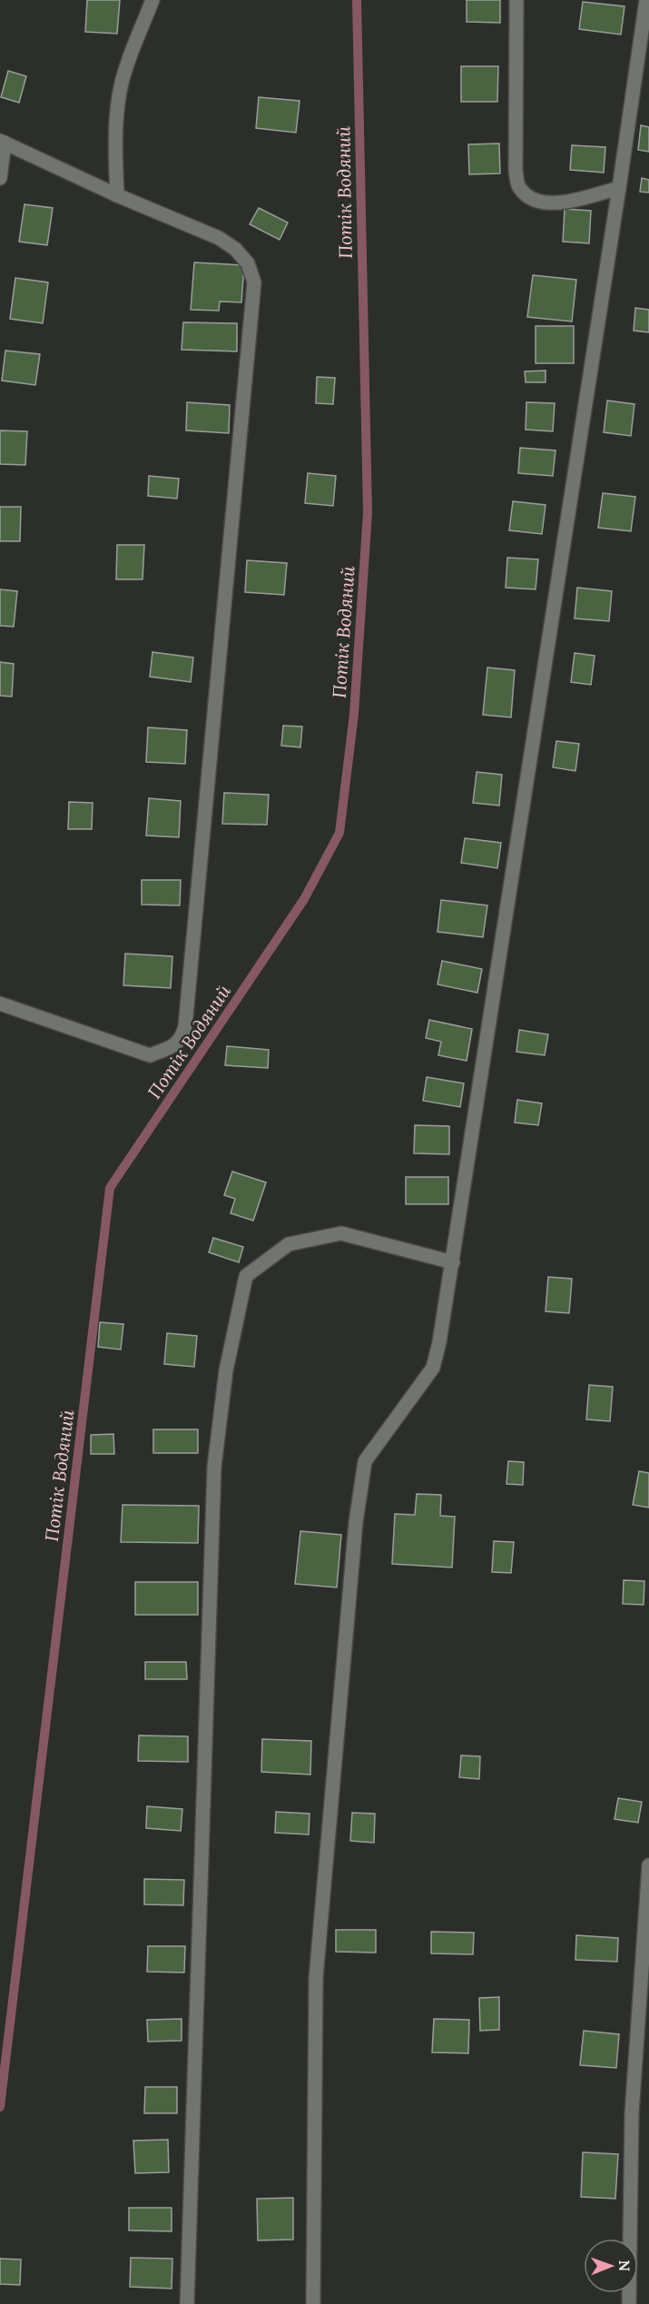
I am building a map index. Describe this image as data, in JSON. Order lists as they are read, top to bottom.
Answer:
{
  "water": ["Потік Водяний"],
  "north": "right"
}
